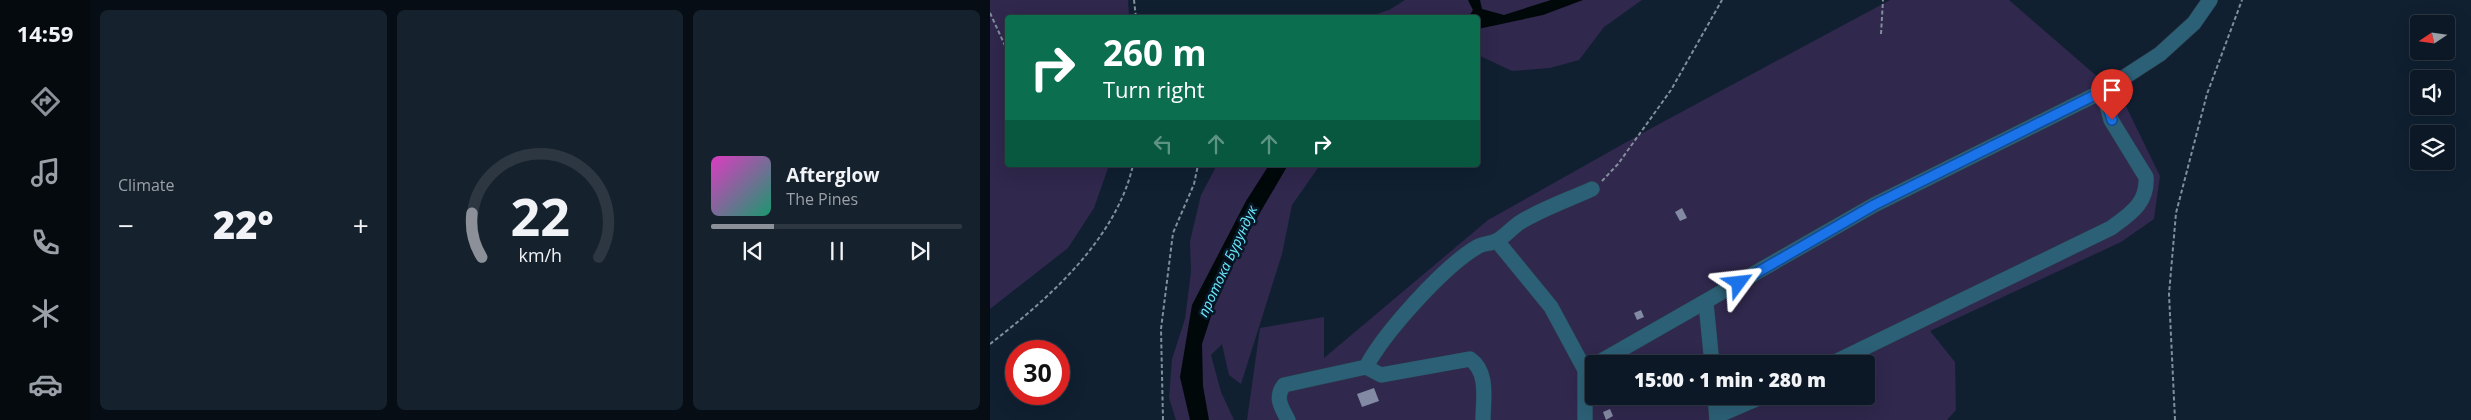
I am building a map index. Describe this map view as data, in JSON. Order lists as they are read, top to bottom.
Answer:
{
  "water": ["протока Бурундук"],
  "north": "left",
  "page": {
    "tabs": "14:59",
    "tile": "Climate",
    "turn": ["260 m", "Turn right"],
    "song": ["Afterglow", "The Pines"],
    "heat": ["−", "22°", "+"],
    "limit": "30",
    "trip": "15:00 · 1 min · 280 m",
    "gauge": ["22", "km/h"]
  }
}
